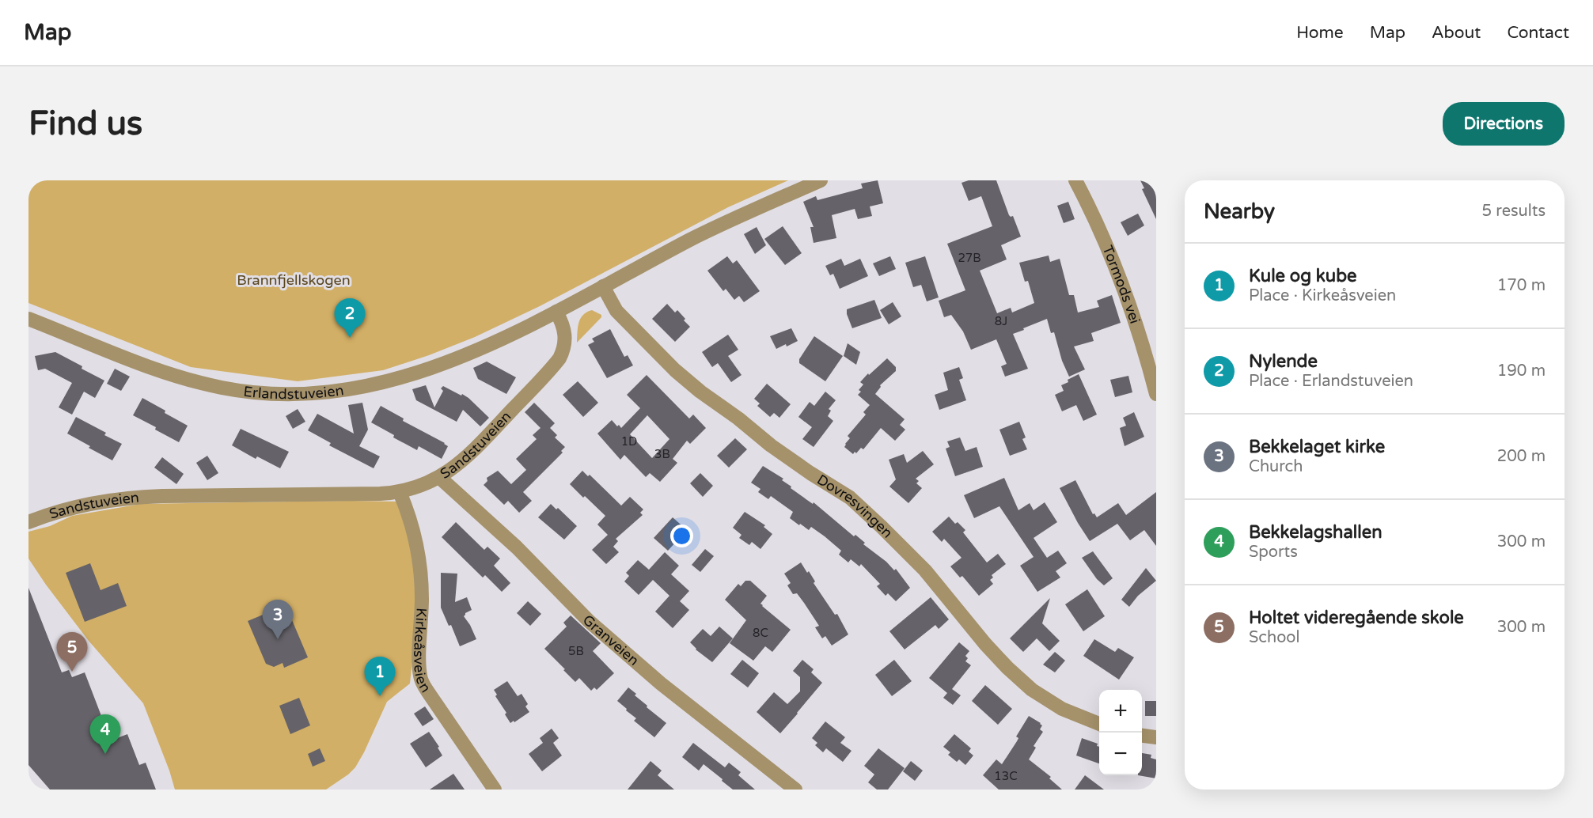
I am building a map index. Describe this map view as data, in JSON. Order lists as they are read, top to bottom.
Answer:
{
  "streets": {
    "street": [
      "Tormods vei",
      "Erlandstuveien",
      "Sandstuveien",
      "Dovresvingen",
      "Granveien",
      "Kirkeåsveien"
    ]
  },
  "crossings": [
    ["Erlandstuveien", "Sandstuveien"],
    ["Sandstuveien", "Granveien"],
    ["Sandstuveien", "Kirkeåsveien"]
  ],
  "parks": ["Brannfjellskogen"],
  "house_numbers": [
    "27B",
    "8J",
    "1D",
    "3B",
    "8C",
    "5B",
    "13C"
  ],
  "page": {
    "header": "Map",
    "nav": [
      "Home",
      "Map",
      "About",
      "Contact"
    ],
    "buttons": "Directions",
    "title": "Find us",
    "heading": ["Nearby", "5 results"],
    "list": [
      {
        "mark": "1",
        "name": "Kule og kube",
        "note": "Place · Kirkeåsveien",
        "value": "170 m"
      },
      {
        "mark": "2",
        "name": "Nylende",
        "note": "Place · Erlandstuveien",
        "value": "190 m"
      },
      {
        "mark": "3",
        "name": "Bekkelaget kirke",
        "note": "Church",
        "value": "200 m"
      },
      {
        "mark": "4",
        "name": "Bekkelagshallen",
        "note": "Sports",
        "value": "300 m"
      },
      {
        "mark": "5",
        "name": "Holtet videregående skole",
        "note": "School",
        "value": "300 m"
      }
    ],
    "pins": [
      "2",
      "3",
      "5",
      "1",
      "4"
    ],
    "map_buttons": ["+", "−"]
  }
}
